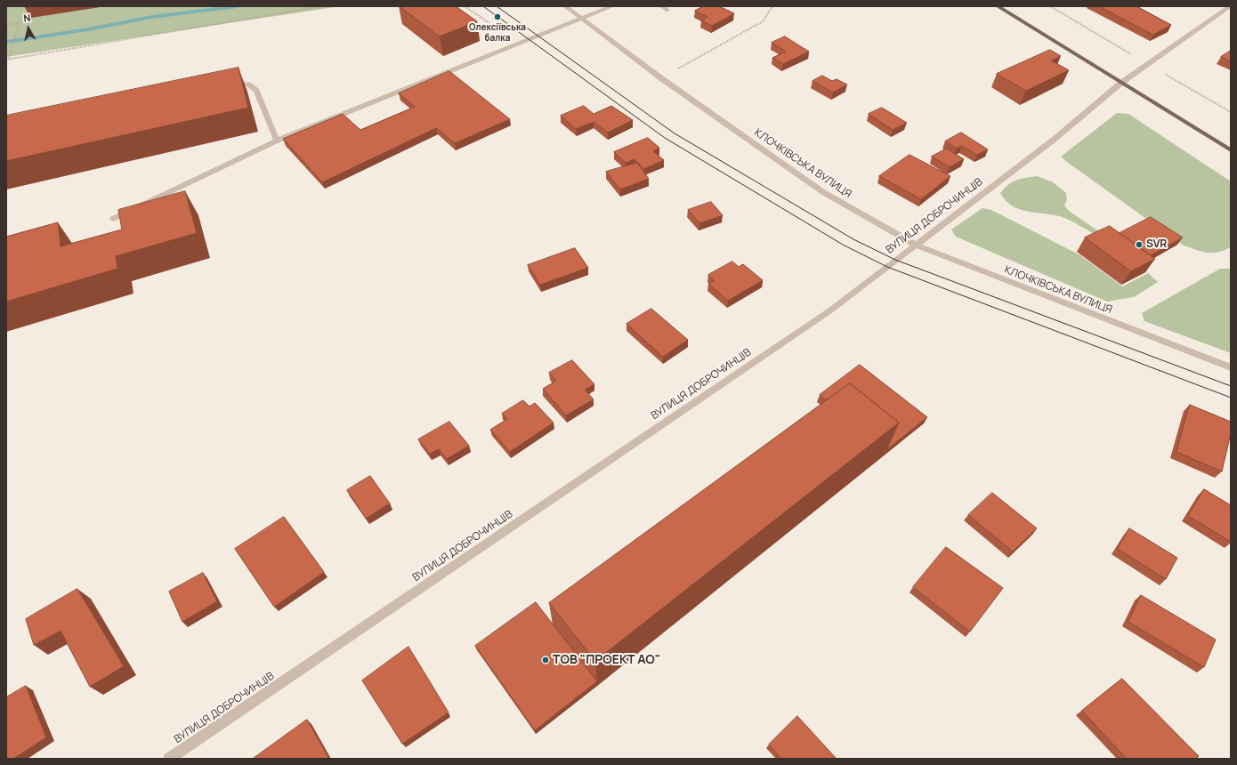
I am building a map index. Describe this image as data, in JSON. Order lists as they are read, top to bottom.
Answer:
{
  "streets": {
    "street": ["КЛОЧКІВСЬКА ВУЛИЦЯ", "ВУЛИЦЯ ДОБРОЧИНЦІВ"]
  },
  "crossings": [
    ["КЛОЧКІВСЬКА ВУЛИЦЯ", "ВУЛИЦЯ ДОБРОЧИНЦІВ"]
  ],
  "places": ["Олексіївська балка", "SVR", "ТОВ \"ПРОЕКТ АО\""],
  "north": "top"
}
